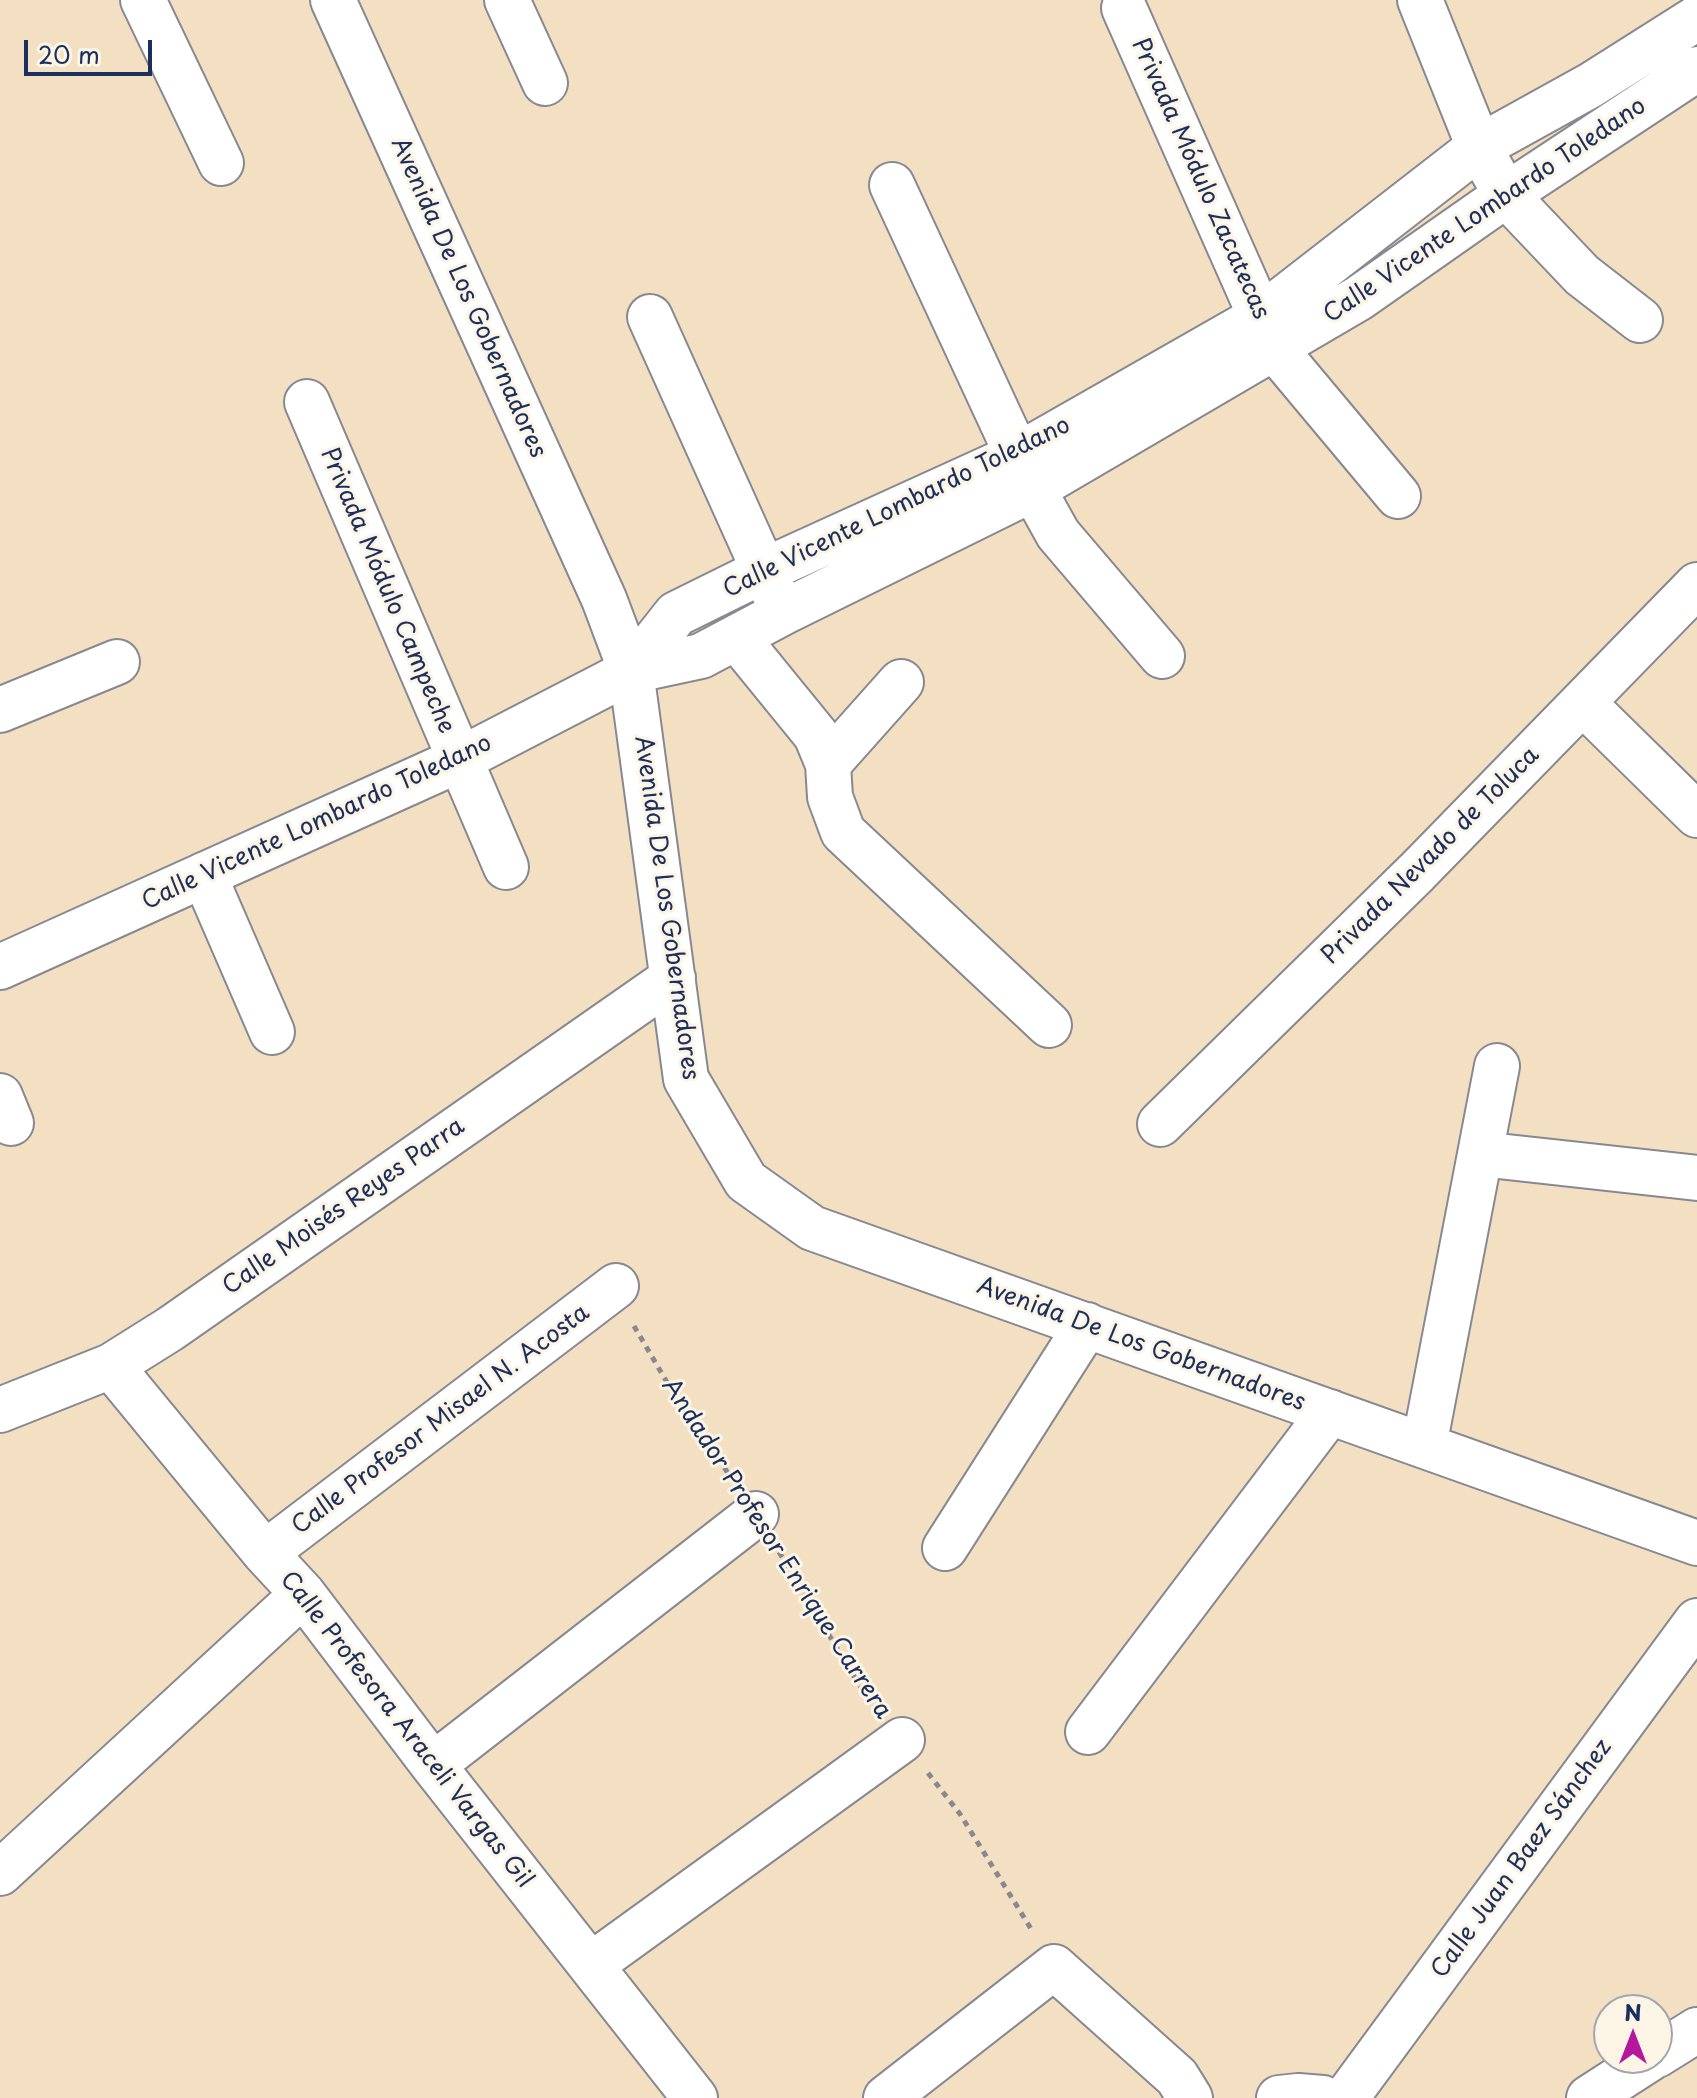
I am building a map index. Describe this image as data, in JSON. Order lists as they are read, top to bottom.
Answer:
{
  "streets": {
    "street": [
      "Privada Módulo Zacatecas",
      "Calle Vicente Lombardo Toledano",
      "Avenida De Los Gobernadores",
      "Privada Módulo Campeche",
      "Privada Nevado de Toluca",
      "Calle Moisés Reyes Parra",
      "Calle Profesor Misael N. Acosta",
      "Calle Profesora Araceli Vargas Gil",
      "Calle Juan Baez Sánchez"
    ],
    "path": ["Andador Profesor Enrique Carrera"]
  },
  "crossings": [
    ["Privada Módulo Zacatecas", "Calle Vicente Lombardo Toledano"],
    ["Calle Vicente Lombardo Toledano", "Avenida De Los Gobernadores"],
    ["Calle Vicente Lombardo Toledano", "Privada Módulo Campeche"],
    ["Avenida De Los Gobernadores", "Calle Moisés Reyes Parra"],
    ["Calle Moisés Reyes Parra", "Calle Profesora Araceli Vargas Gil"],
    ["Calle Profesor Misael N. Acosta", "Andador Profesor Enrique Carrera"],
    ["Calle Profesor Misael N. Acosta", "Calle Profesora Araceli Vargas Gil"]
  ],
  "scale_bar": "20 m",
  "north": "top"
}
